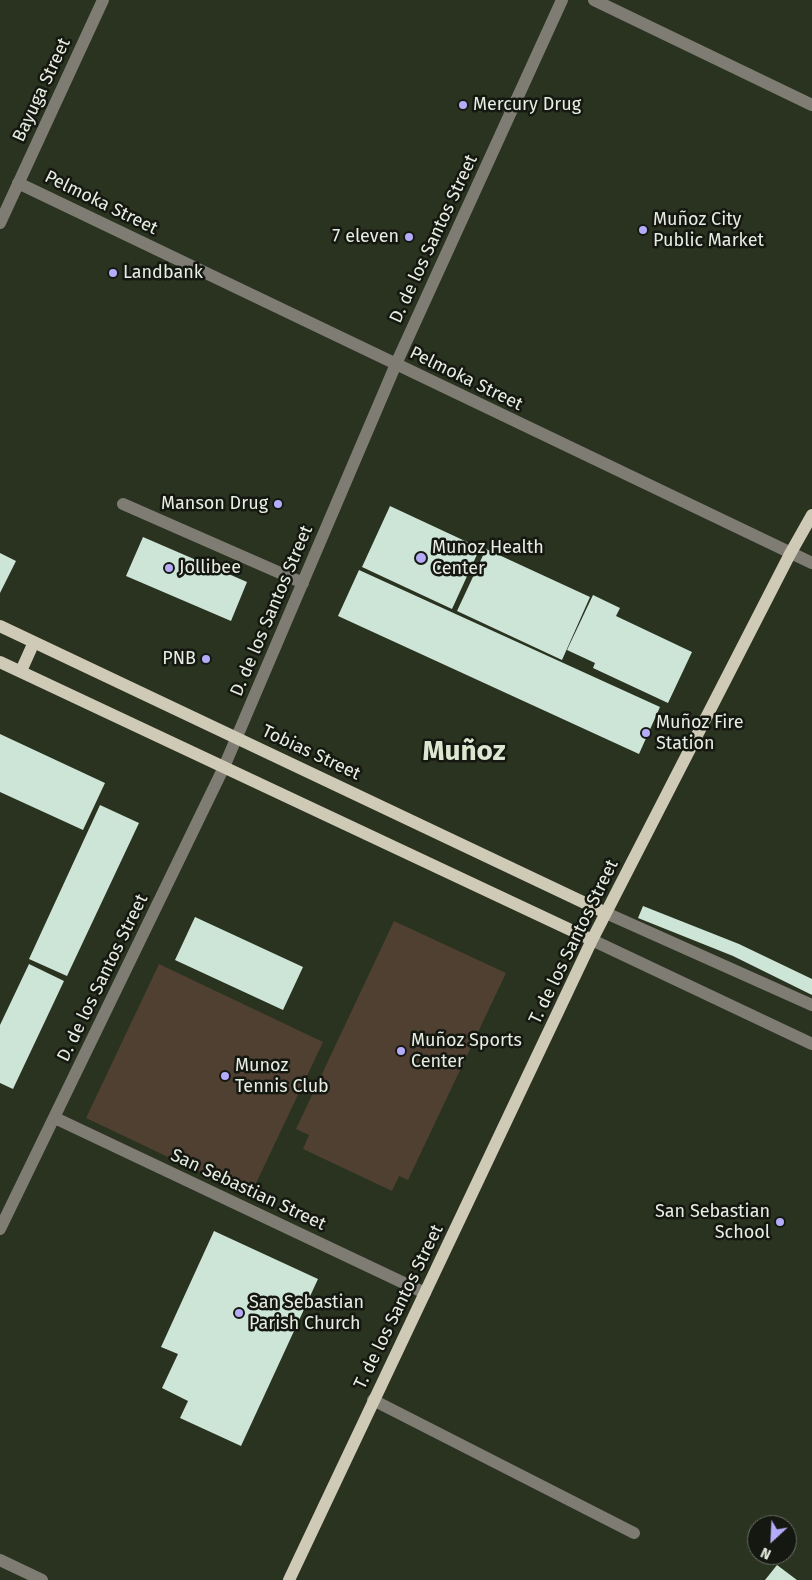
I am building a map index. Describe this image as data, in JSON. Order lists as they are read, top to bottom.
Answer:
{
  "streets": {
    "main road": ["Tobias Street", "T. de los Santos Street"],
    "street": [
      "Bayuga Street",
      "Pelmoka Street",
      "D. de los Santos Street",
      "San Sebastian Street"
    ]
  },
  "crossings": [
    ["Bayuga Street", "Pelmoka Street"],
    ["Pelmoka Street", "D. de los Santos Street"],
    ["Pelmoka Street", "T. de los Santos Street"],
    ["D. de los Santos Street", "Tobias Street"],
    ["D. de los Santos Street", "San Sebastian Street"],
    ["Tobias Street", "T. de los Santos Street"],
    ["T. de los Santos Street", "San Sebastian Street"]
  ],
  "districts": ["Muñoz"],
  "places": [
    "Mercury Drug",
    "Muñoz City Public Market",
    "7 eleven",
    "Landbank",
    "Manson Drug",
    "Munoz Health Center",
    "Jollibee",
    "PNB",
    "Muñoz Fire Station",
    "Muñoz Sports Center",
    "Munoz Tennis Club",
    "San Sebastian School",
    "San Sebastian Parish Church"
  ],
  "north": "bottom left"
}
